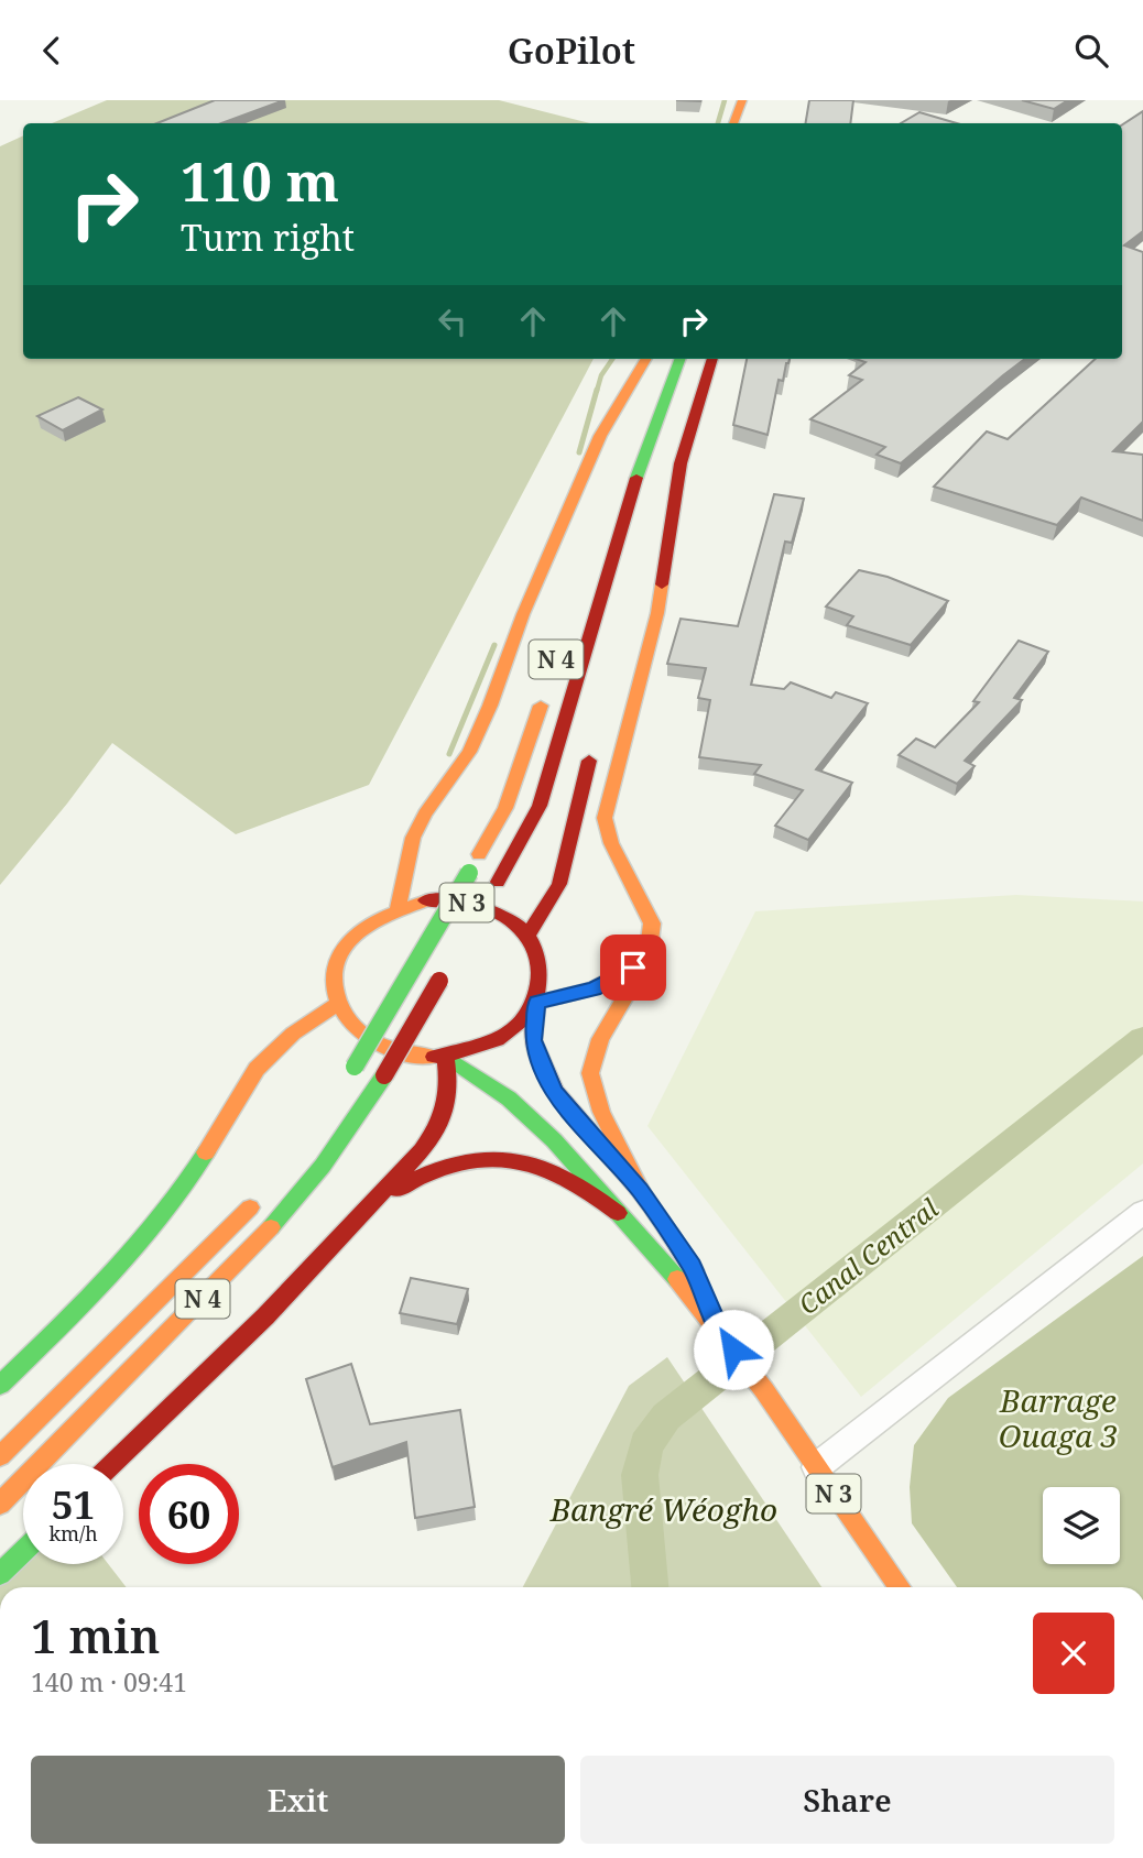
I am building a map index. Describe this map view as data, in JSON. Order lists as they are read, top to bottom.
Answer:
{
  "streets": {
    "main road": ["N 4", "N 3"]
  },
  "water": ["Canal Central", "Barrage Ouaga 3"],
  "parks": ["Bangré Wéogho"],
  "page": {
    "header": "GoPilot",
    "turn": ["110 m", "Turn right"],
    "speed": "51 km/h",
    "limit": "60",
    "heading": ["1 min", "140 m · 09:41"],
    "buttons": ["Exit", "Share"]
  }
}
